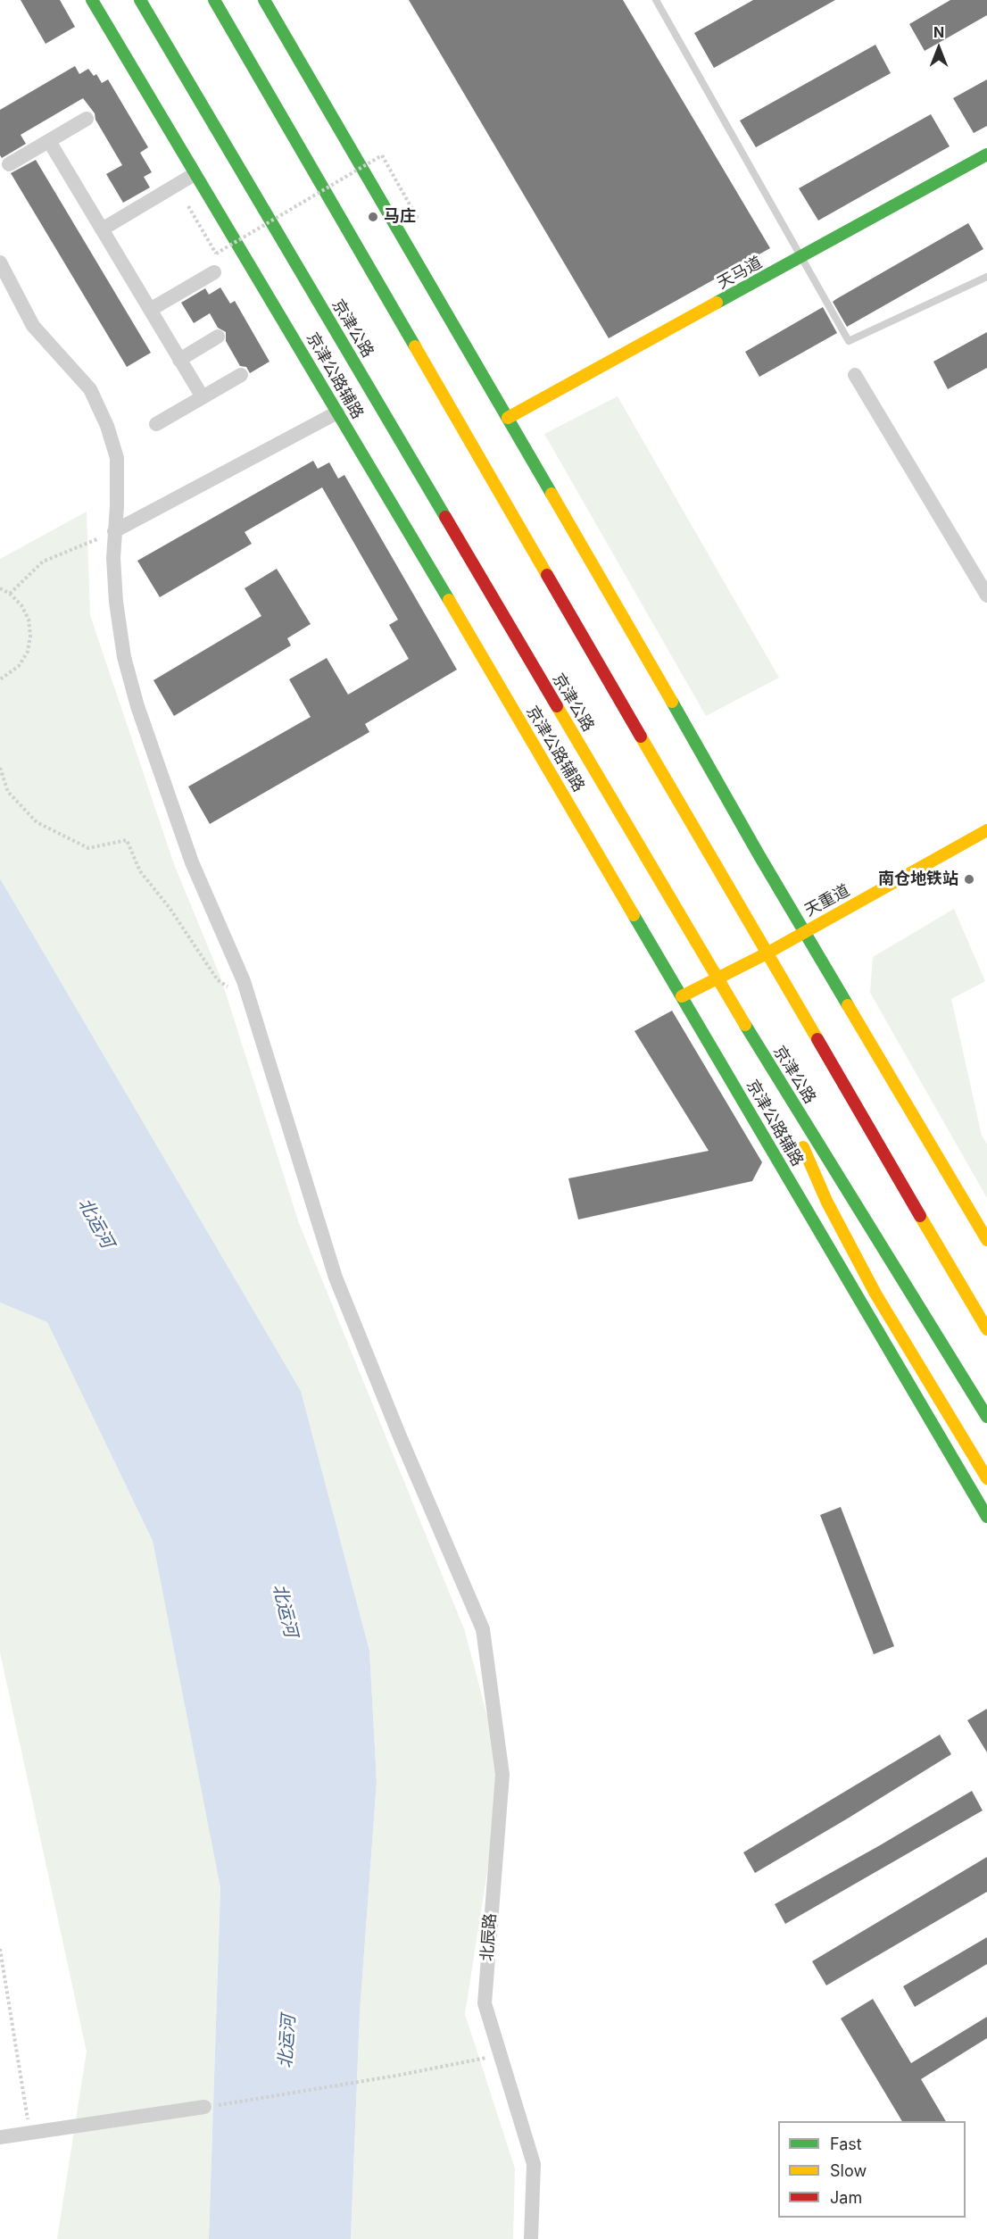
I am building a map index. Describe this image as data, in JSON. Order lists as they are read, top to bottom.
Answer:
{
  "streets": {
    "main road": [
      "天马道",
      "京津公路",
      "京津公路辅路",
      "天重道"
    ],
    "street": ["北辰路"]
  },
  "crossings": [
    ["京津公路", "天重道"],
    ["京津公路辅路", "天重道"]
  ],
  "water": ["北运河"],
  "places": ["马庄", "南仓地铁站"],
  "legend": ["Fast", "Slow", "Jam"],
  "north": "top"
}
